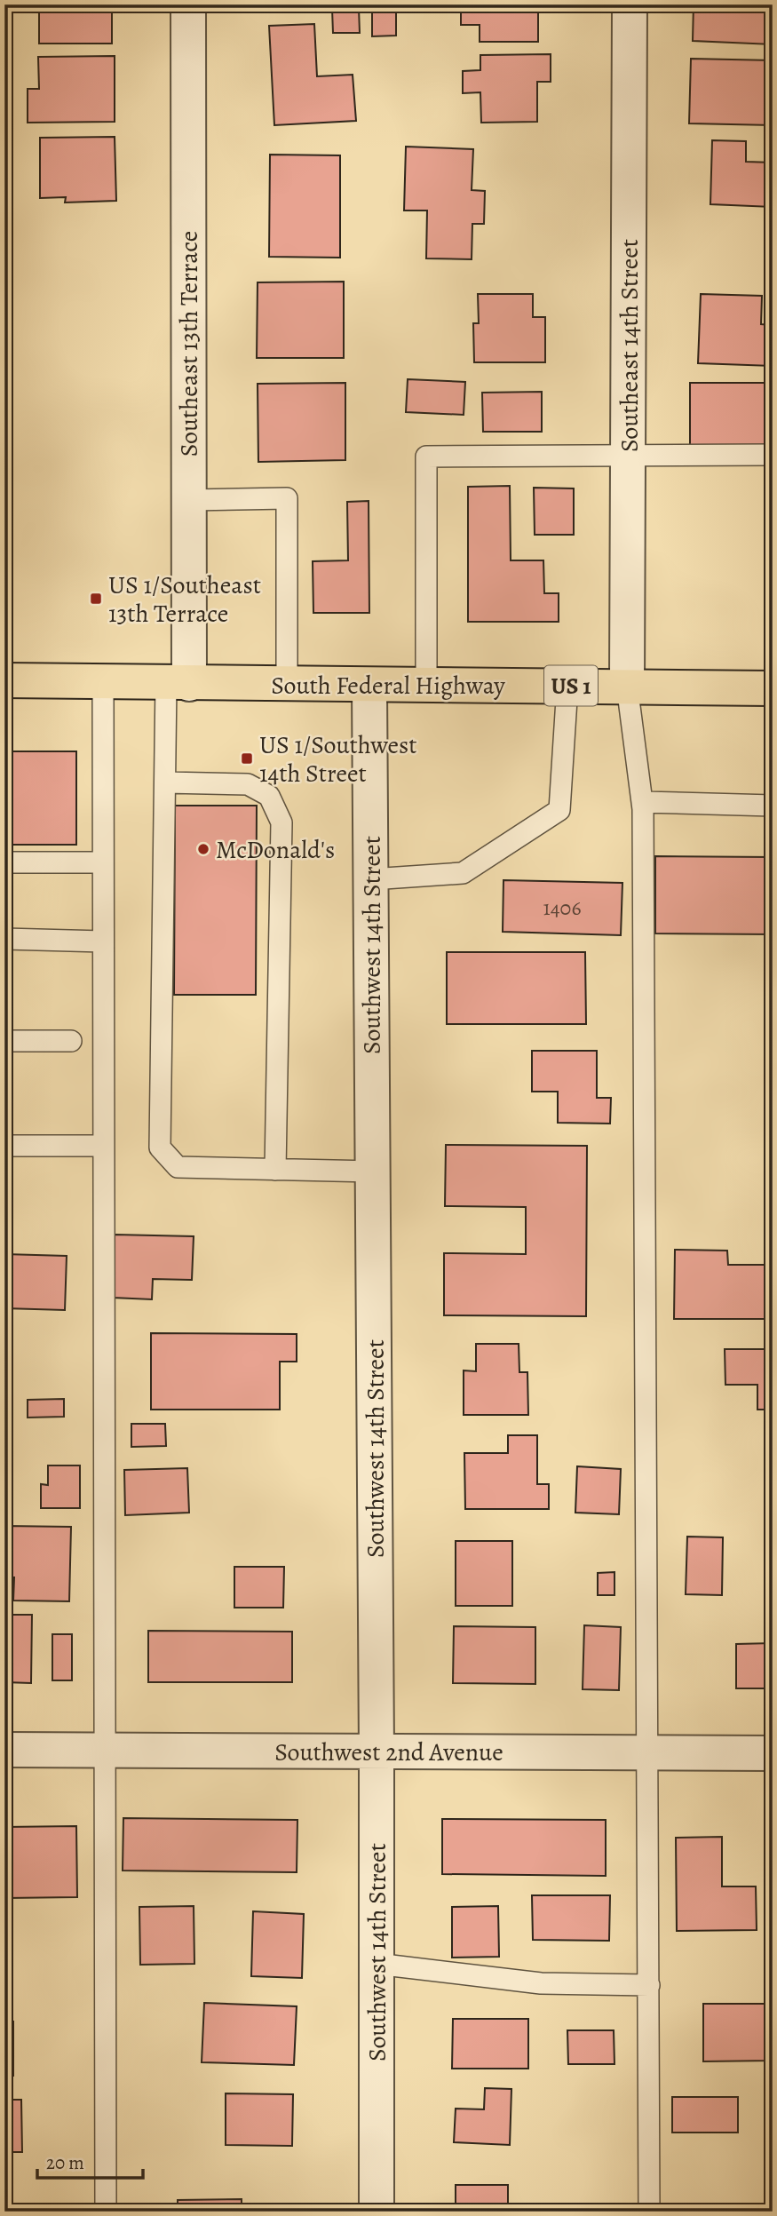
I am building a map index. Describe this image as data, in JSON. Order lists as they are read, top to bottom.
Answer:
{
  "streets": {
    "main road": ["South Federal Highway", "US 1"],
    "street": [
      "Southeast 13th Terrace",
      "Southeast 14th Street",
      "Southwest 14th Street",
      "Southwest 2nd Avenue"
    ]
  },
  "crossings": [
    ["Southeast 13th Terrace", "South Federal Highway"],
    ["Southeast 14th Street", "South Federal Highway"],
    ["South Federal Highway", "Southwest 14th Street"],
    ["Southwest 14th Street", "Southwest 2nd Avenue"]
  ],
  "places": {
    "transit": ["US 1/Southeast 13th Terrace", "US 1/Southwest 14th Street"],
    "other": ["McDonald's"]
  },
  "house_numbers": ["1406"],
  "scale_bar": "20 m"
}
